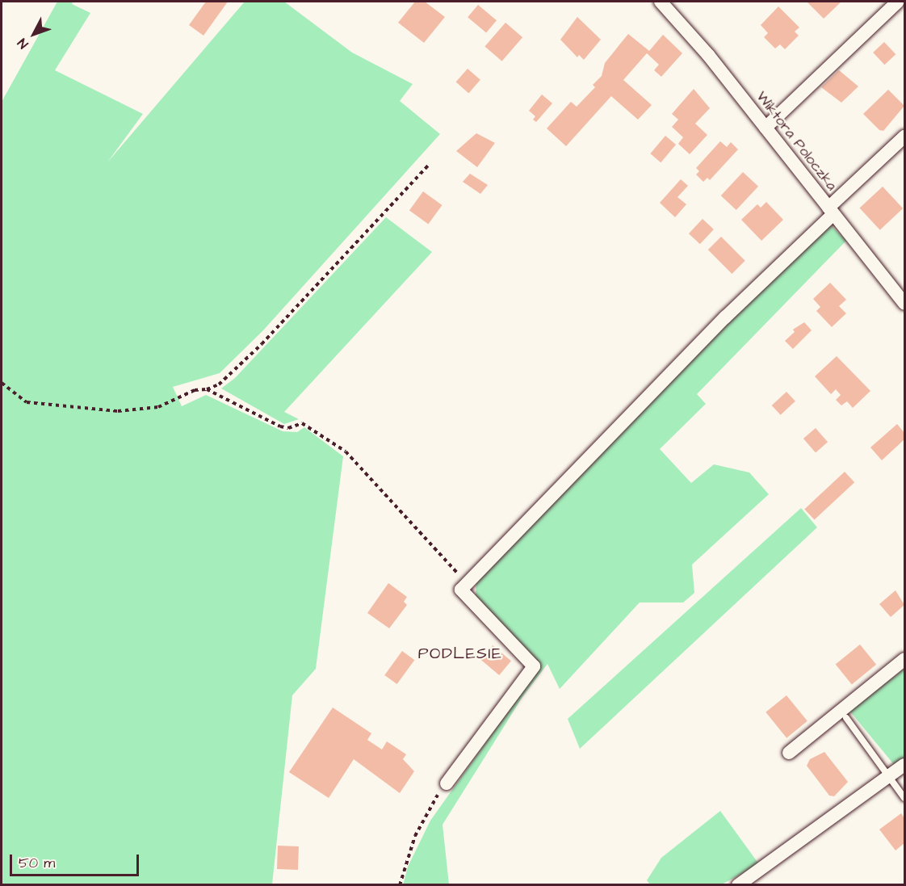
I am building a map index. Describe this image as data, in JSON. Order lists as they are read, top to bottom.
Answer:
{
  "streets": {
    "street": ["Wiktora Poloczka"]
  },
  "districts": ["PODLESIE"],
  "scale_bar": "50 m",
  "north": "bottom left"
}
